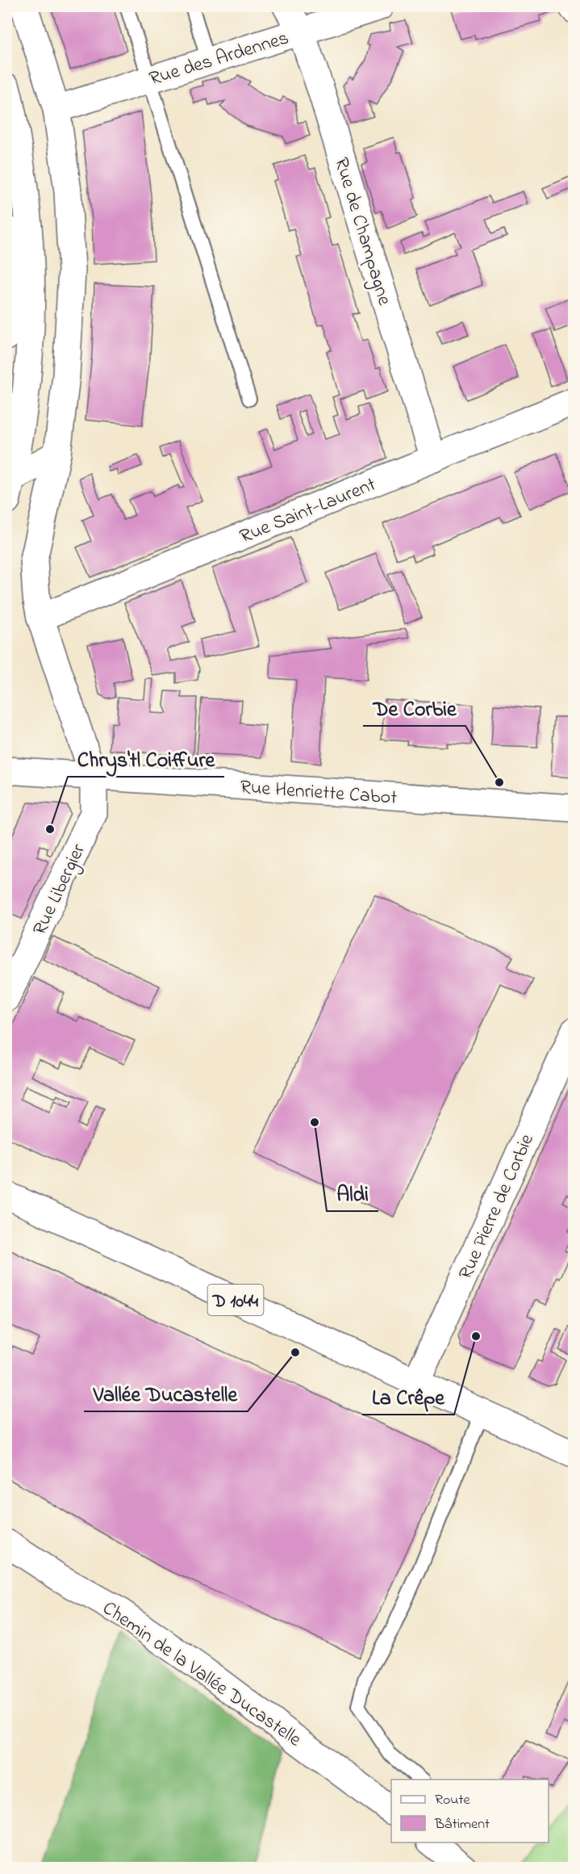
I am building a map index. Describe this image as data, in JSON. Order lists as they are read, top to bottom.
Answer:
{
  "streets": {
    "street": [
      "Rue des Ardennes",
      "Rue de Champagne",
      "Rue Saint-Laurent",
      "Rue Henriette Cabot",
      "Rue Libergier",
      "Rue Pierre de Corbie",
      "D 1044",
      "Chemin de la Vallée Ducastelle"
    ]
  },
  "crossings": [
    ["Rue des Ardennes", "Rue de Champagne"],
    ["Rue des Ardennes", "Rue Libergier"],
    ["Rue de Champagne", "Rue Saint-Laurent"],
    ["Rue Saint-Laurent", "Rue Libergier"],
    ["Rue Henriette Cabot", "Rue Libergier"],
    ["Rue Pierre de Corbie", "D 1044"]
  ],
  "places": [
    "De Corbie",
    "Chrys'tl Coiffure",
    "Aldi",
    "La Crêpe",
    "Vallée Ducastelle"
  ],
  "legend": ["Route", "Bâtiment"]
}
